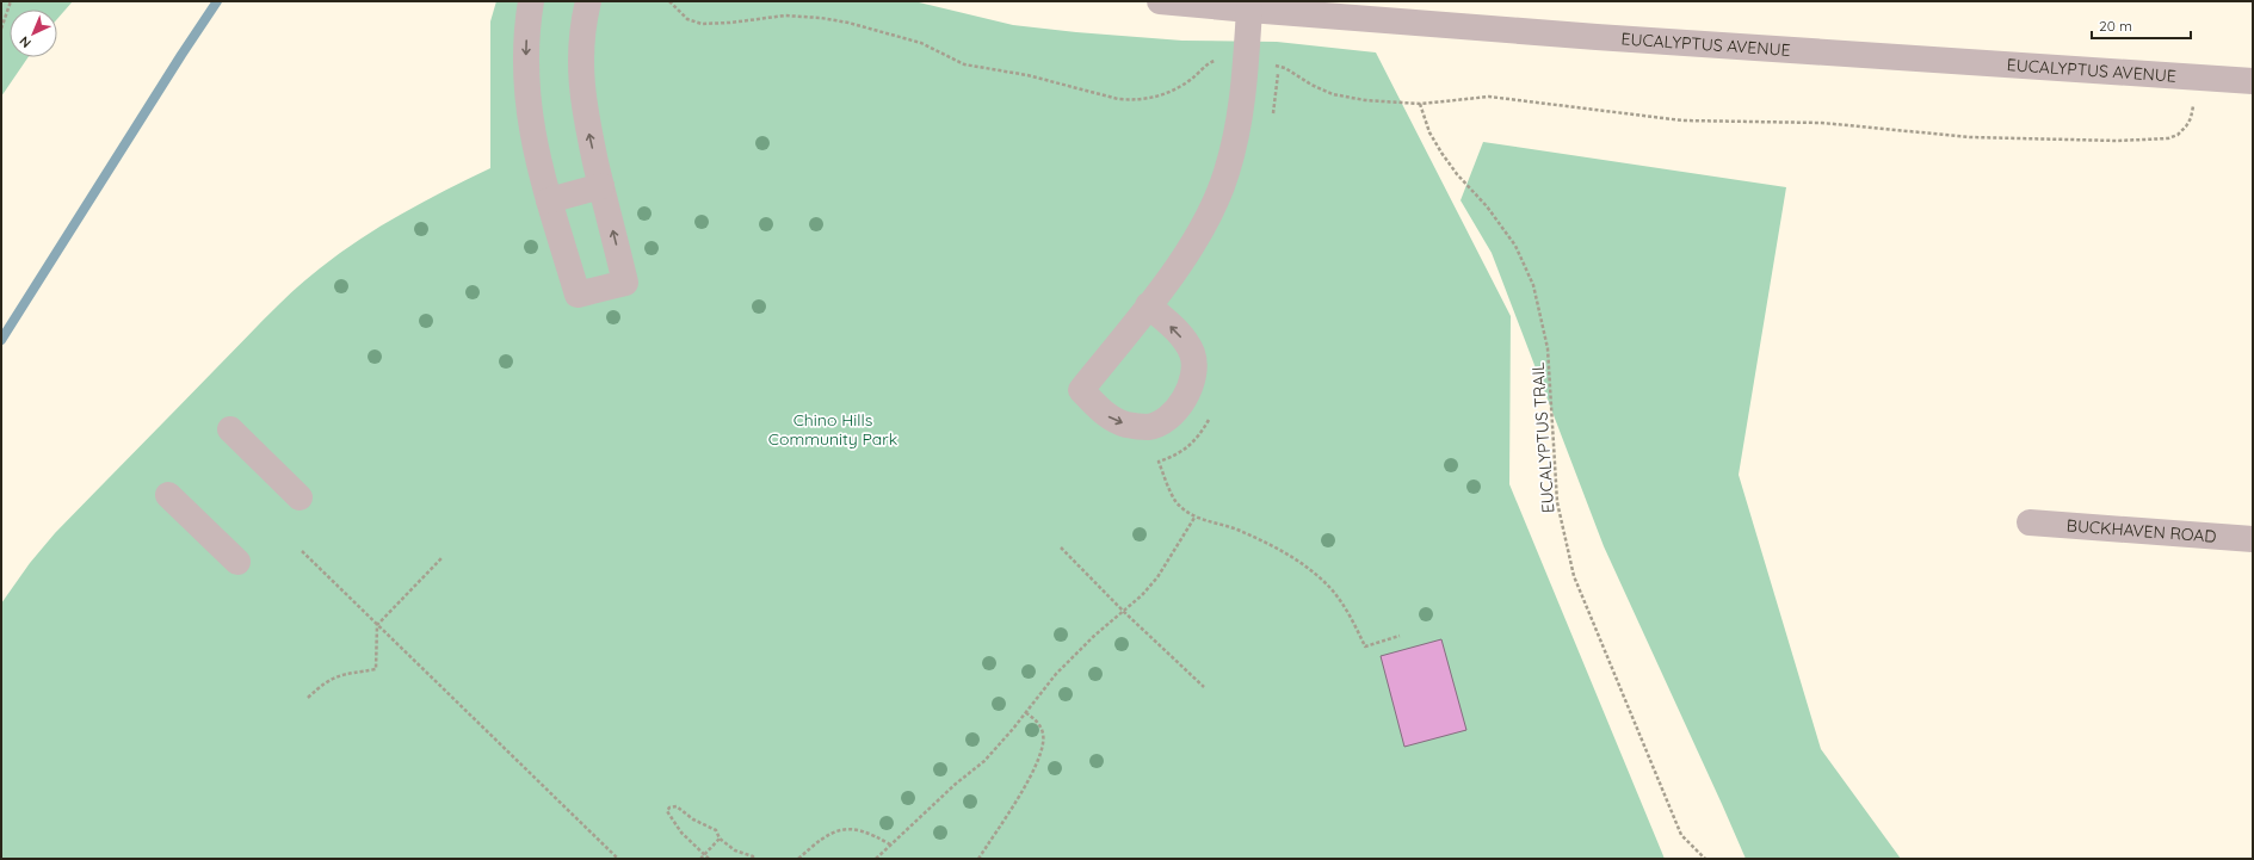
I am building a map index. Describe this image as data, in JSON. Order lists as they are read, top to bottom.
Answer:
{
  "streets": {
    "street": ["EUCALYPTUS AVENUE", "BUCKHAVEN ROAD"],
    "path": ["EUCALYPTUS TRAIL"]
  },
  "parks": ["Chino Hills Community Park"],
  "scale_bar": "20 m",
  "north": "bottom left"
}
